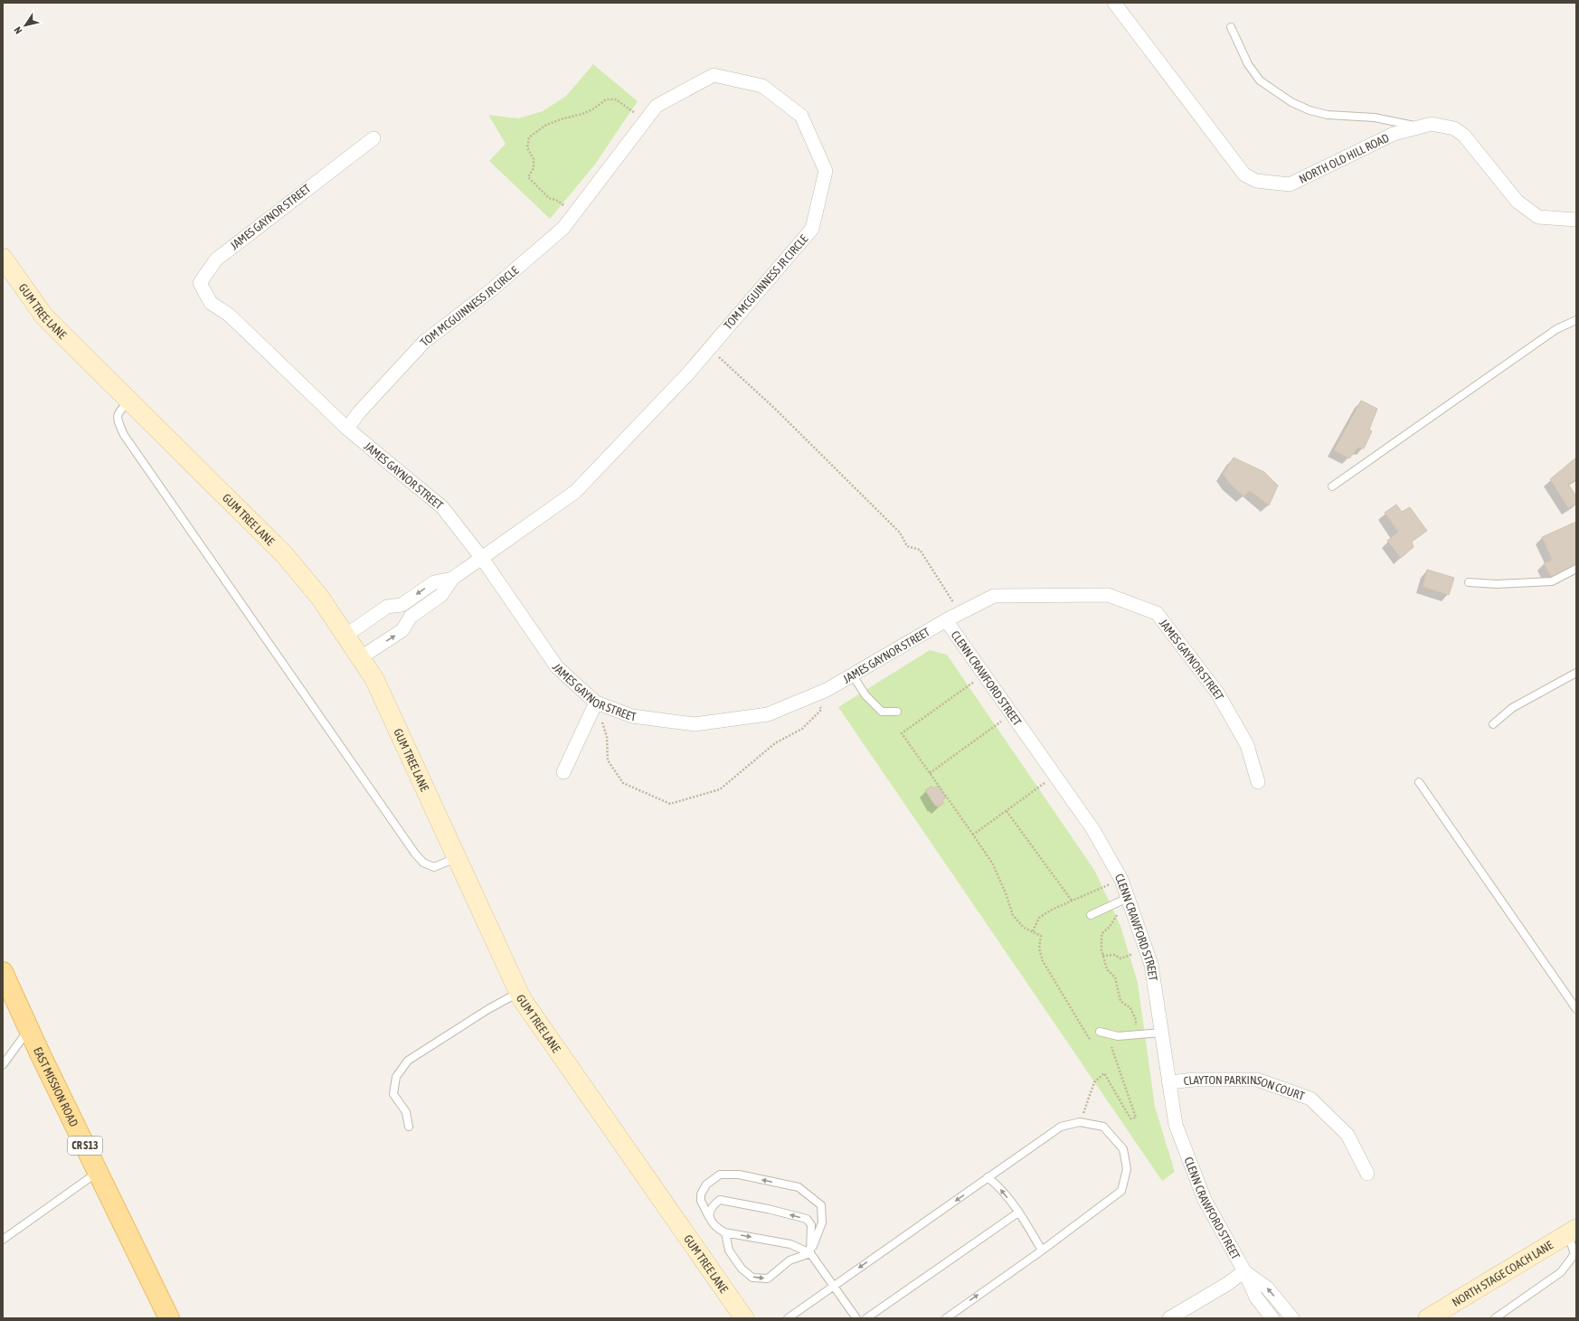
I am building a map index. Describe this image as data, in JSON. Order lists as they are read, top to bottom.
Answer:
{
  "streets": {
    "main road": ["EAST MISSION ROAD", "CR S13"],
    "street": [
      "NORTH OLD HILL ROAD",
      "JAMES GAYNOR STREET",
      "TOM MCGUINNESS JR CIRCLE",
      "GUM TREE LANE",
      "CLENN CRAWFORD STREET",
      "CLAYTON PARKINSON COURT",
      "NORTH STAGE COACH LANE"
    ]
  },
  "crossings": [
    ["JAMES GAYNOR STREET", "TOM MCGUINNESS JR CIRCLE"],
    ["JAMES GAYNOR STREET", "CLENN CRAWFORD STREET"],
    ["TOM MCGUINNESS JR CIRCLE", "GUM TREE LANE"],
    ["CLENN CRAWFORD STREET", "CLAYTON PARKINSON COURT"]
  ],
  "north": "bottom left"
}
